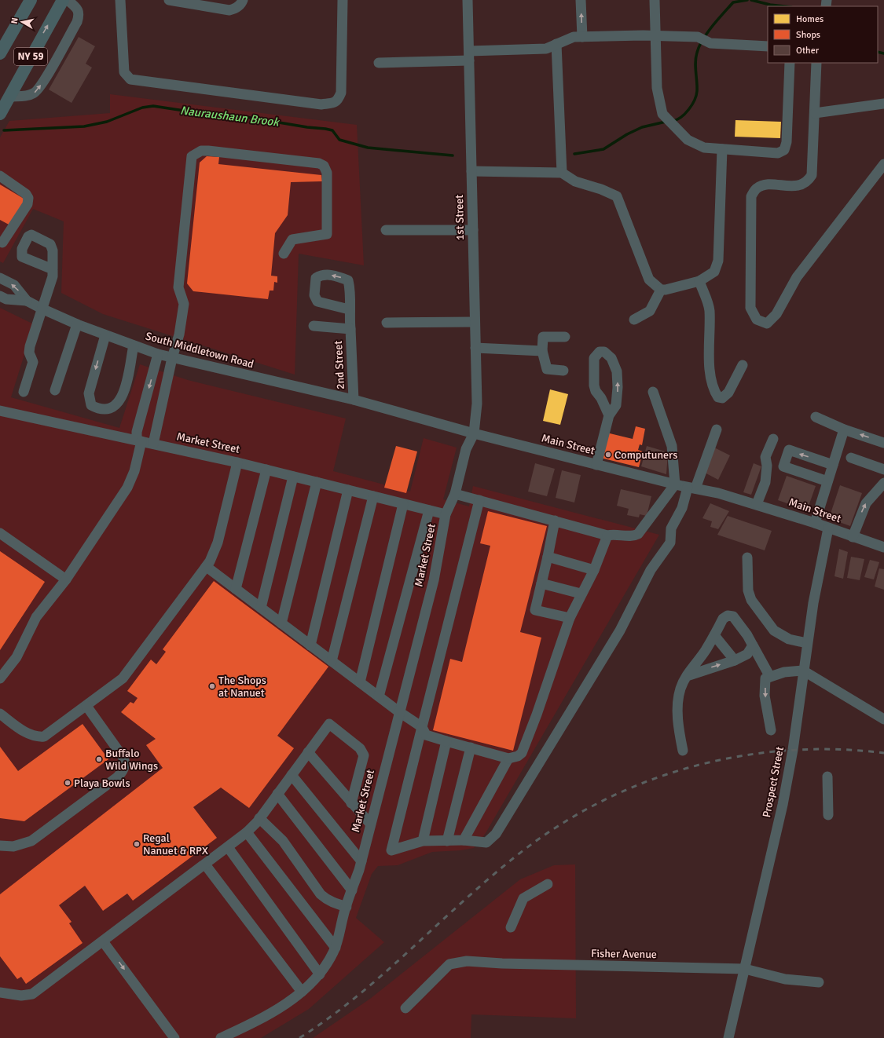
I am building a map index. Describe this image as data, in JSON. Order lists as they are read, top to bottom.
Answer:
{
  "streets": {
    "main road": ["NY 59"],
    "street": [
      "1st Street",
      "South Middletown Road",
      "2nd Street",
      "Market Street",
      "Main Street",
      "Prospect Street",
      "Fisher Avenue"
    ]
  },
  "crossings": [
    ["1st Street", "Market Street"],
    ["1st Street", "Main Street"],
    ["South Middletown Road", "2nd Street"],
    ["South Middletown Road", "Main Street"],
    ["2nd Street", "Main Street"],
    ["Market Street", "Main Street"],
    ["Main Street", "Prospect Street"],
    ["Prospect Street", "Fisher Avenue"]
  ],
  "water": ["Nauraushaun Brook"],
  "places": [
    "Computuners",
    "The Shops at Nanuet",
    "Buffalo Wild Wings",
    "Playa Bowls",
    "Regal Nanuet & RPX"
  ],
  "legend": ["Homes", "Shops", "Other"],
  "north": "left"
}
